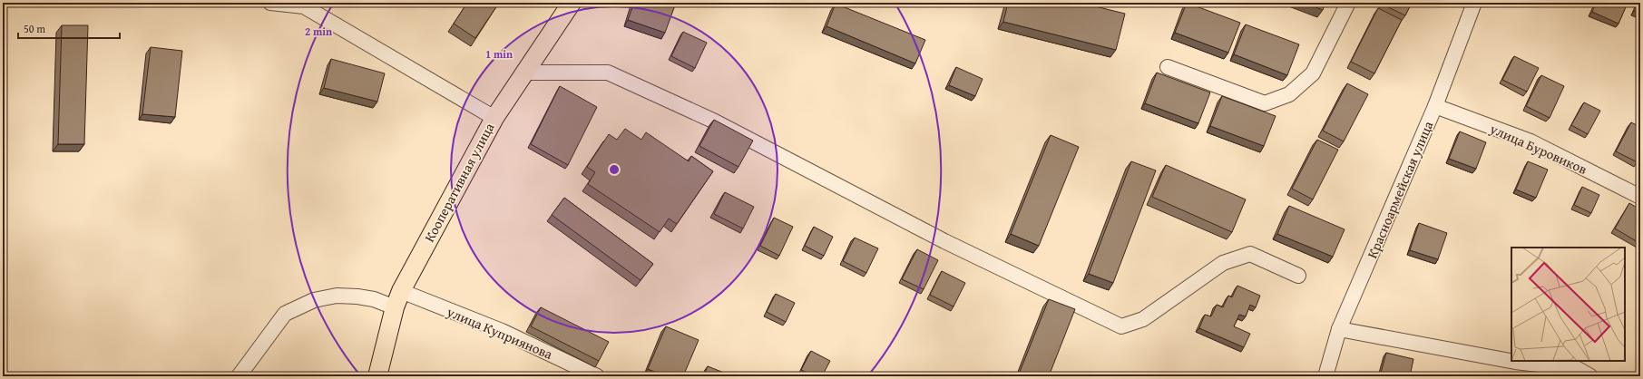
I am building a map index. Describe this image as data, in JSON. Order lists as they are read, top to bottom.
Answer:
{
  "streets": {
    "main road": ["Кооперативная улица"],
    "street": ["улица Буровиков", "Красноармейская улица", "улица Куприянова"]
  },
  "crossings": [
    ["улица Буровиков", "Красноармейская улица"],
    ["Кооперативная улица", "улица Куприянова"]
  ],
  "scale_bar": "50 m",
  "rings": ["2 min", "1 min"]
}
